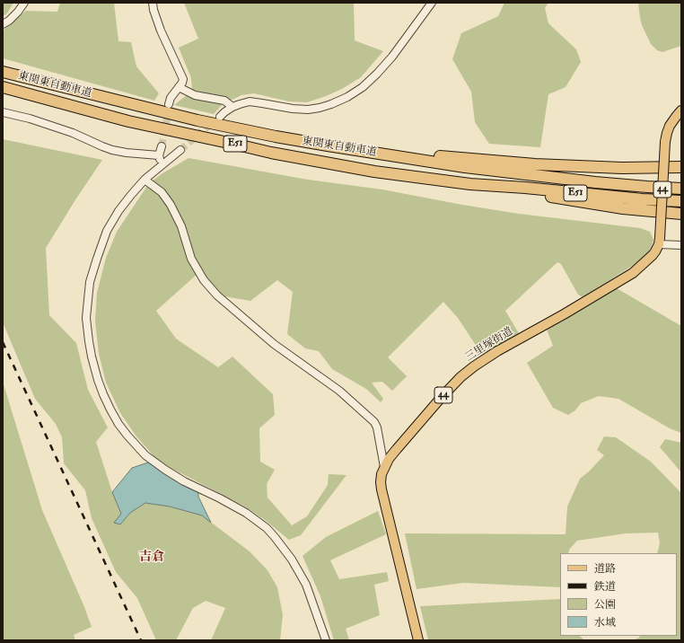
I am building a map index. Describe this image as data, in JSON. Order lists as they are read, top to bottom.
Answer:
{
  "streets": {
    "highway": ["東関東自動車道", "E51"],
    "main road": ["44", "三里塚街道"]
  },
  "crossings": [
    ["44", "三里塚街道"]
  ],
  "districts": ["吉倉"],
  "legend": [
    "道路",
    "鉄道",
    "公園",
    "水域"
  ]
}
